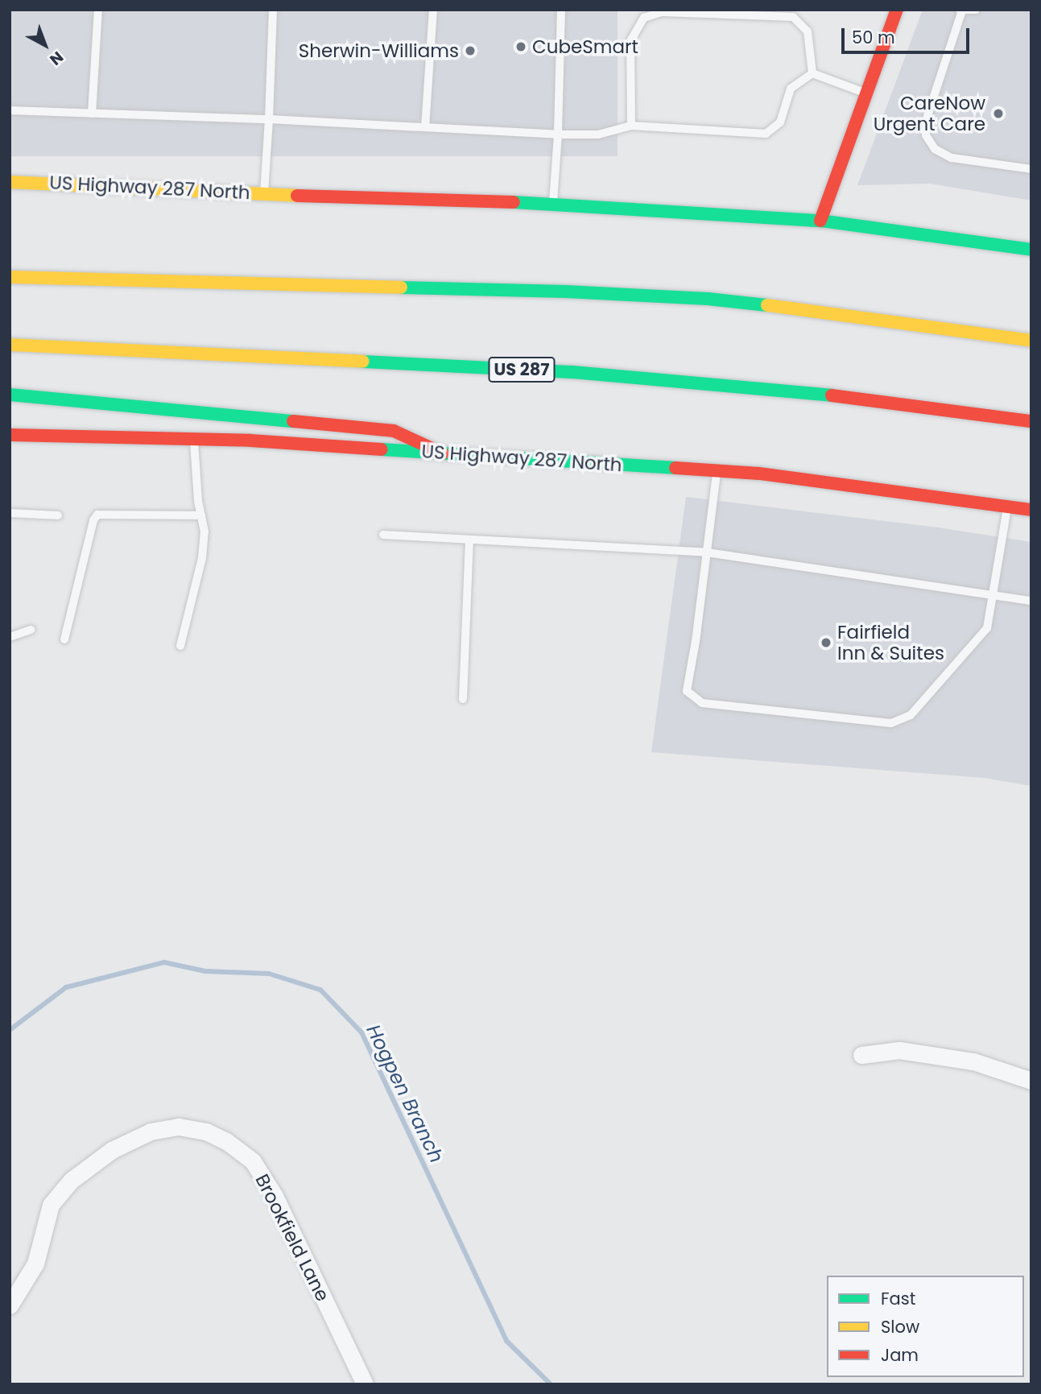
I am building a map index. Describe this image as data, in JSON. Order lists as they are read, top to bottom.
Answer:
{
  "streets": {
    "main road": ["US Highway 287 North", "US 287"],
    "street": ["Brookfield Lane"]
  },
  "water": ["Hogpen Branch"],
  "places": [
    "CubeSmart",
    "Sherwin-Williams",
    "CareNow Urgent Care",
    "Fairfield Inn & Suites"
  ],
  "legend": ["Fast", "Slow", "Jam"],
  "scale_bar": "50 m",
  "north": "bottom right"
}
